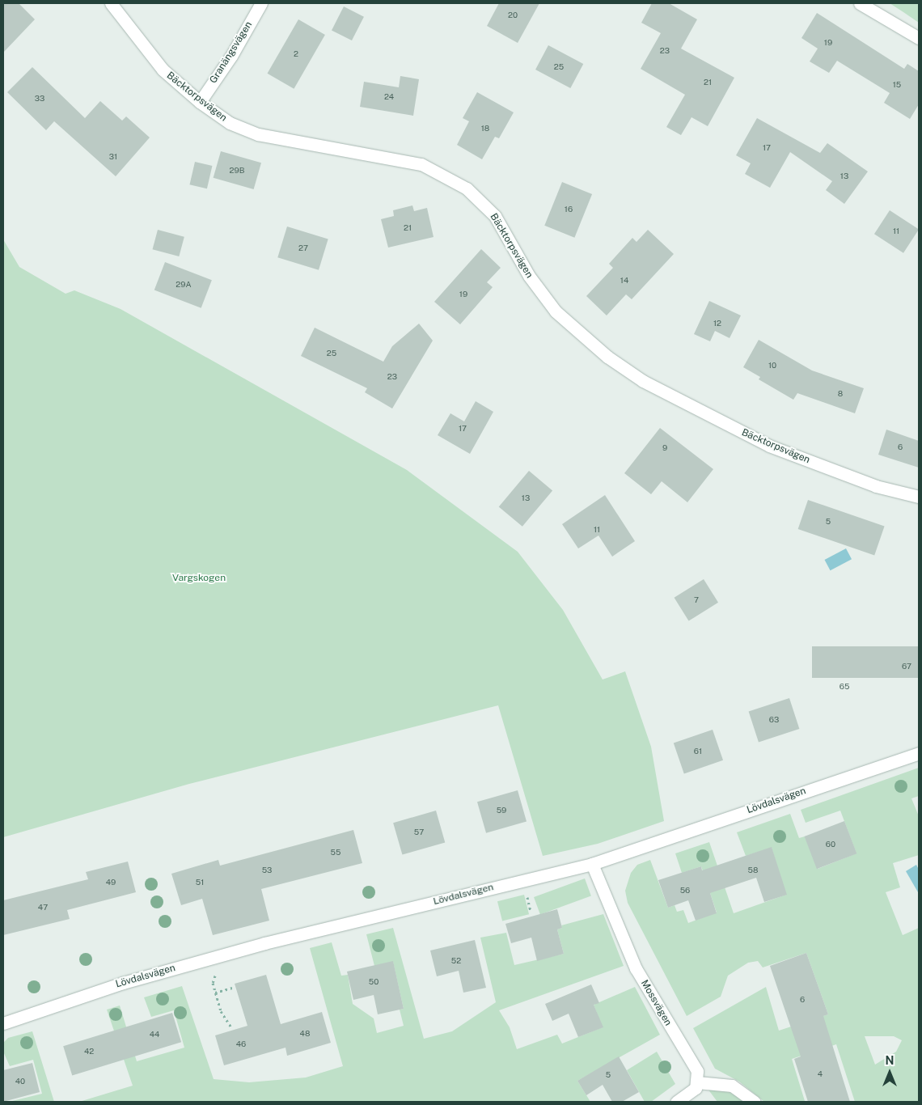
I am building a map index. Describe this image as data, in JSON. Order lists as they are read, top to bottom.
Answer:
{
  "streets": {
    "street": [
      "Granängsvägen",
      "Bäcktorpsvägen",
      "Lövdalsvägen",
      "Mossvägen"
    ]
  },
  "crossings": [
    ["Granängsvägen", "Bäcktorpsvägen"],
    ["Lövdalsvägen", "Mossvägen"]
  ],
  "parks": ["Vargskogen"],
  "house_numbers": [
    "20",
    "19",
    "23",
    "2",
    "25",
    "21",
    "15",
    "24",
    "33",
    "18",
    "17",
    "31",
    "29B",
    "13",
    "16",
    "21",
    "11",
    "27",
    "14",
    "29A",
    "19",
    "12",
    "25",
    "10",
    "23",
    "8",
    "17",
    "6",
    "9",
    "13",
    "5",
    "11",
    "7",
    "67",
    "65",
    "63",
    "61",
    "59",
    "57",
    "60",
    "55",
    "53",
    "58",
    "49",
    "51",
    "56",
    "47",
    "52",
    "50",
    "6",
    "48",
    "44",
    "46",
    "42",
    "4",
    "5",
    "40"
  ],
  "north": "top"
}
